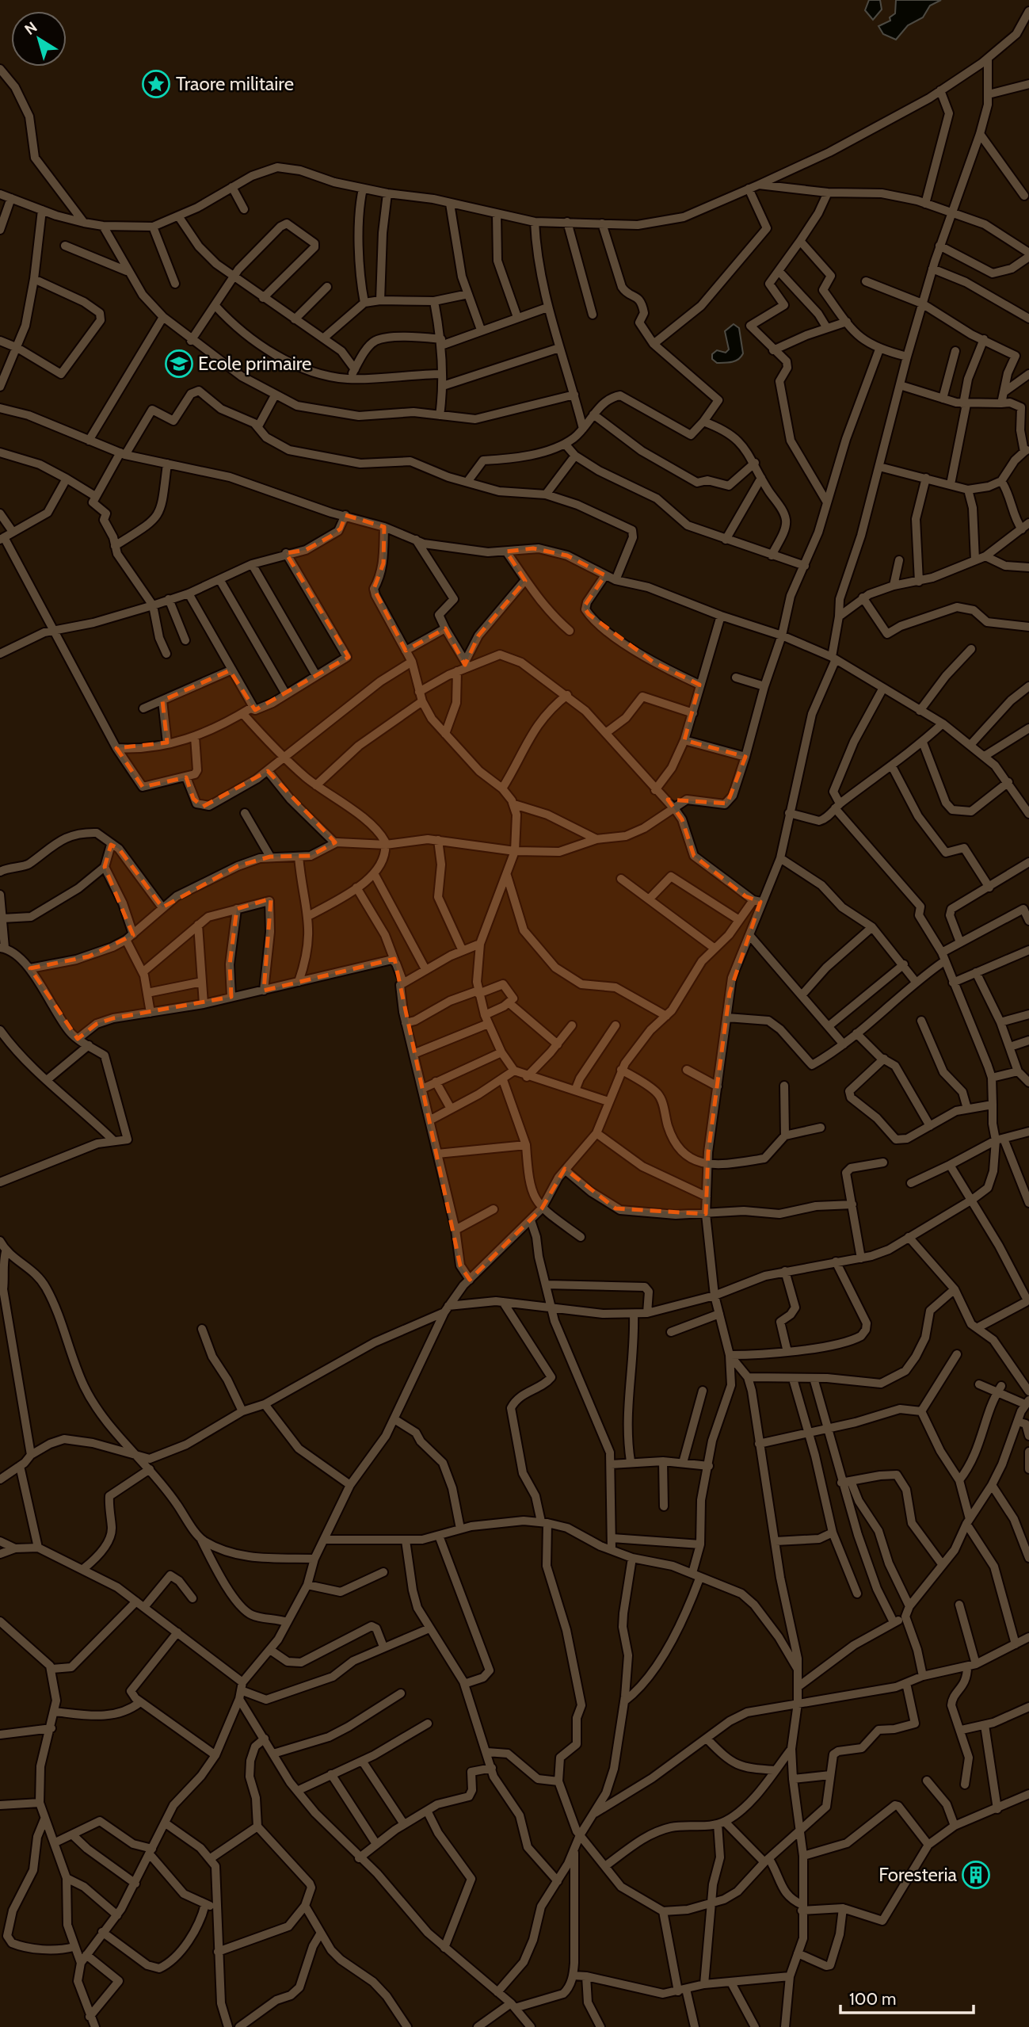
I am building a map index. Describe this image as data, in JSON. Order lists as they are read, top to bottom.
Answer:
{
  "places": {
    "place": ["Traore militaire"],
    "school or university": ["Ecole primaire"],
    "building": ["Foresteria"]
  },
  "scale_bar": "100 m",
  "north": "top left"
}
